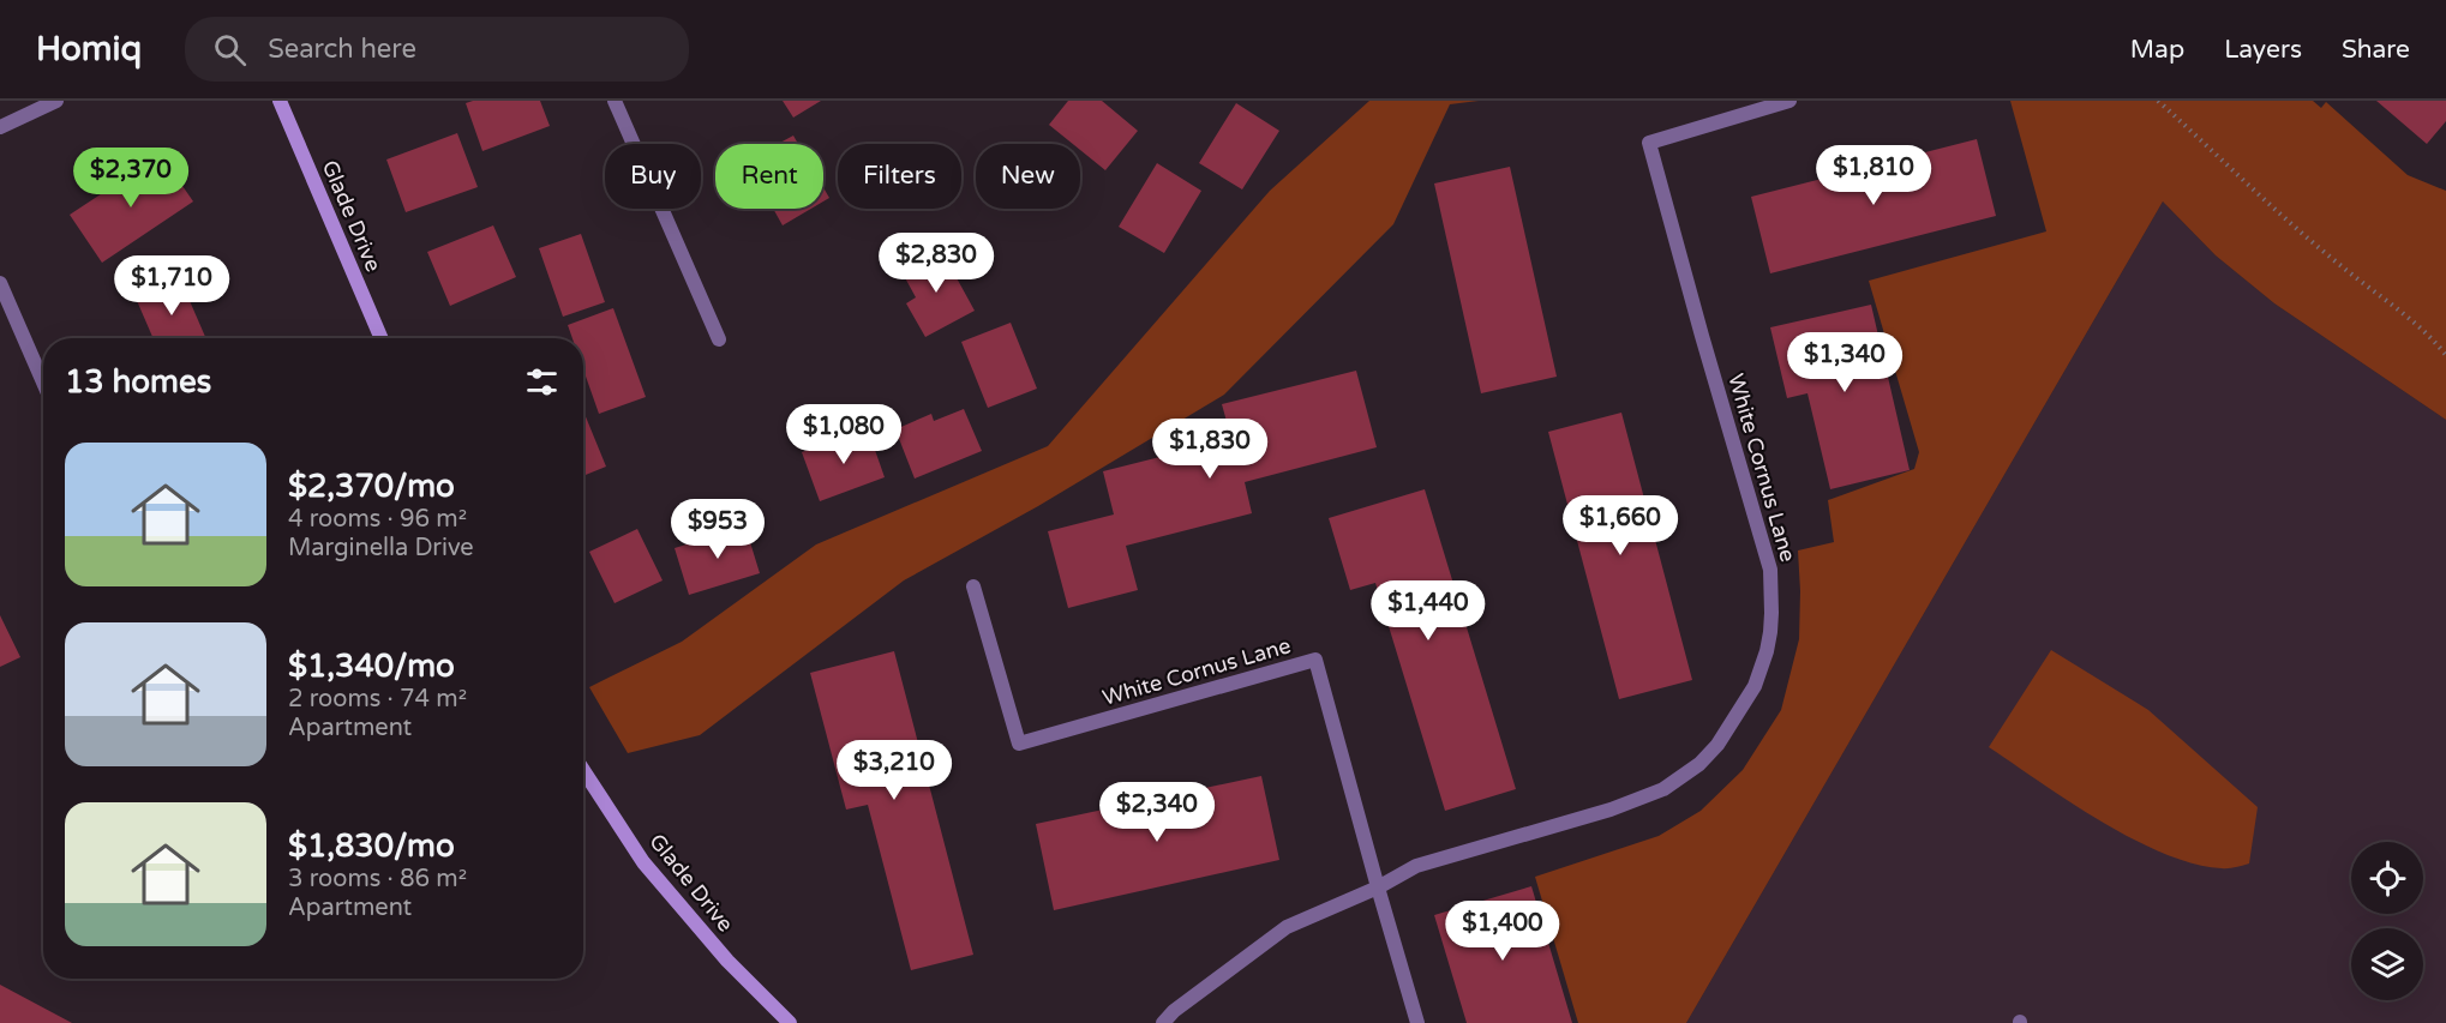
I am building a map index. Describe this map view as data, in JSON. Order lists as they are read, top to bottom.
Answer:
{
  "streets": {
    "street": ["Glade Drive", "White Cornus Lane"]
  },
  "page": {
    "header": "Homiq",
    "search": "Search here",
    "nav": ["Map", "Layers", "Share"],
    "chip": [
      "Buy",
      "Rent",
      "Filters",
      "New"
    ],
    "price": [
      "$1,810",
      "$2,370",
      "$2,830",
      "$1,710",
      "$1,340",
      "$1,080",
      "$1,830",
      "$1,660",
      "$953",
      "$1,440",
      "$3,210",
      "$2,340",
      "$1,400"
    ],
    "heading": "13 homes",
    "list": [
      {
        "name": "$2,370/mo",
        "note": "4 rooms · 96 m² · Marginella Drive"
      },
      {
        "name": "$1,340/mo",
        "note": "2 rooms · 74 m² · Apartment"
      },
      {
        "name": "$1,830/mo",
        "note": "3 rooms · 86 m² · Apartment"
      }
    ]
  }
}
